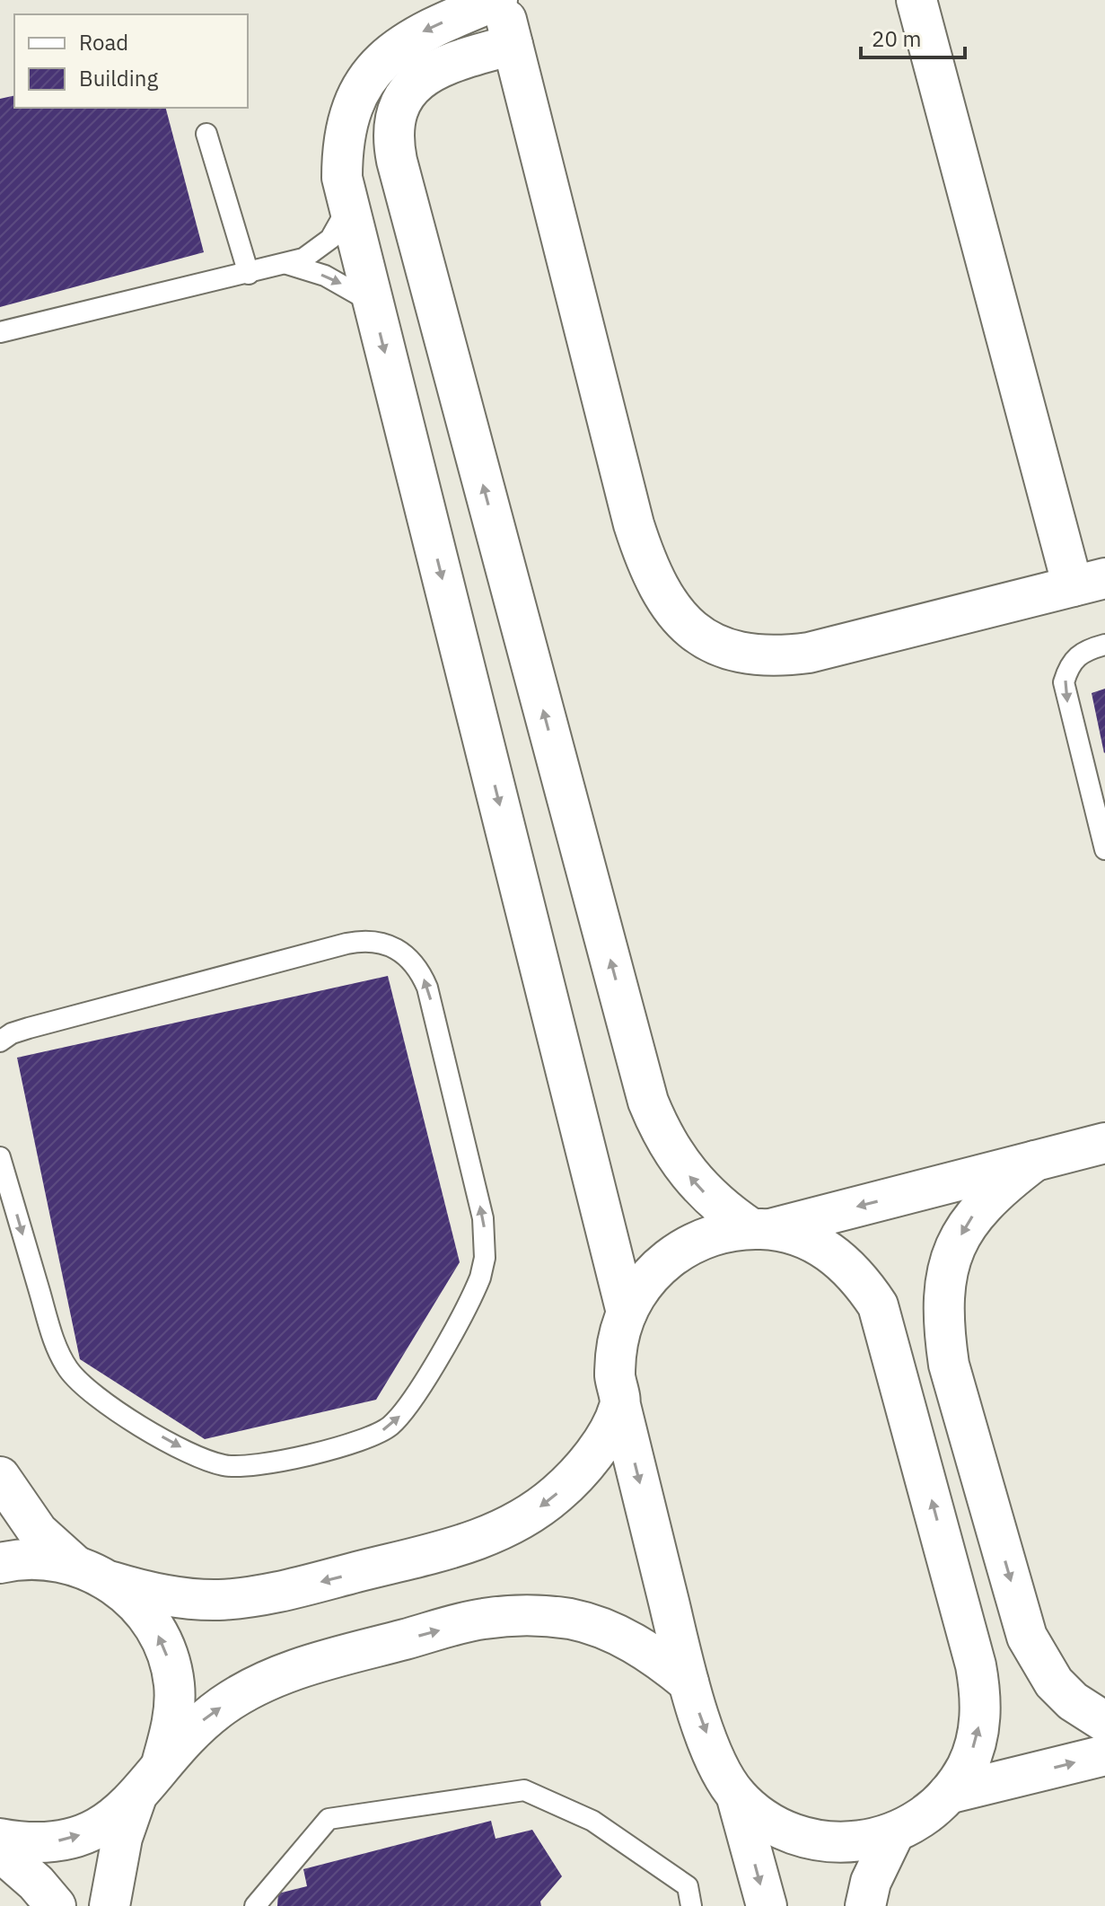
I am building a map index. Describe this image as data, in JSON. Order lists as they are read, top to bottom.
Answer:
{
  "legend": ["Road", "Building"],
  "scale_bar": "20 m"
}
